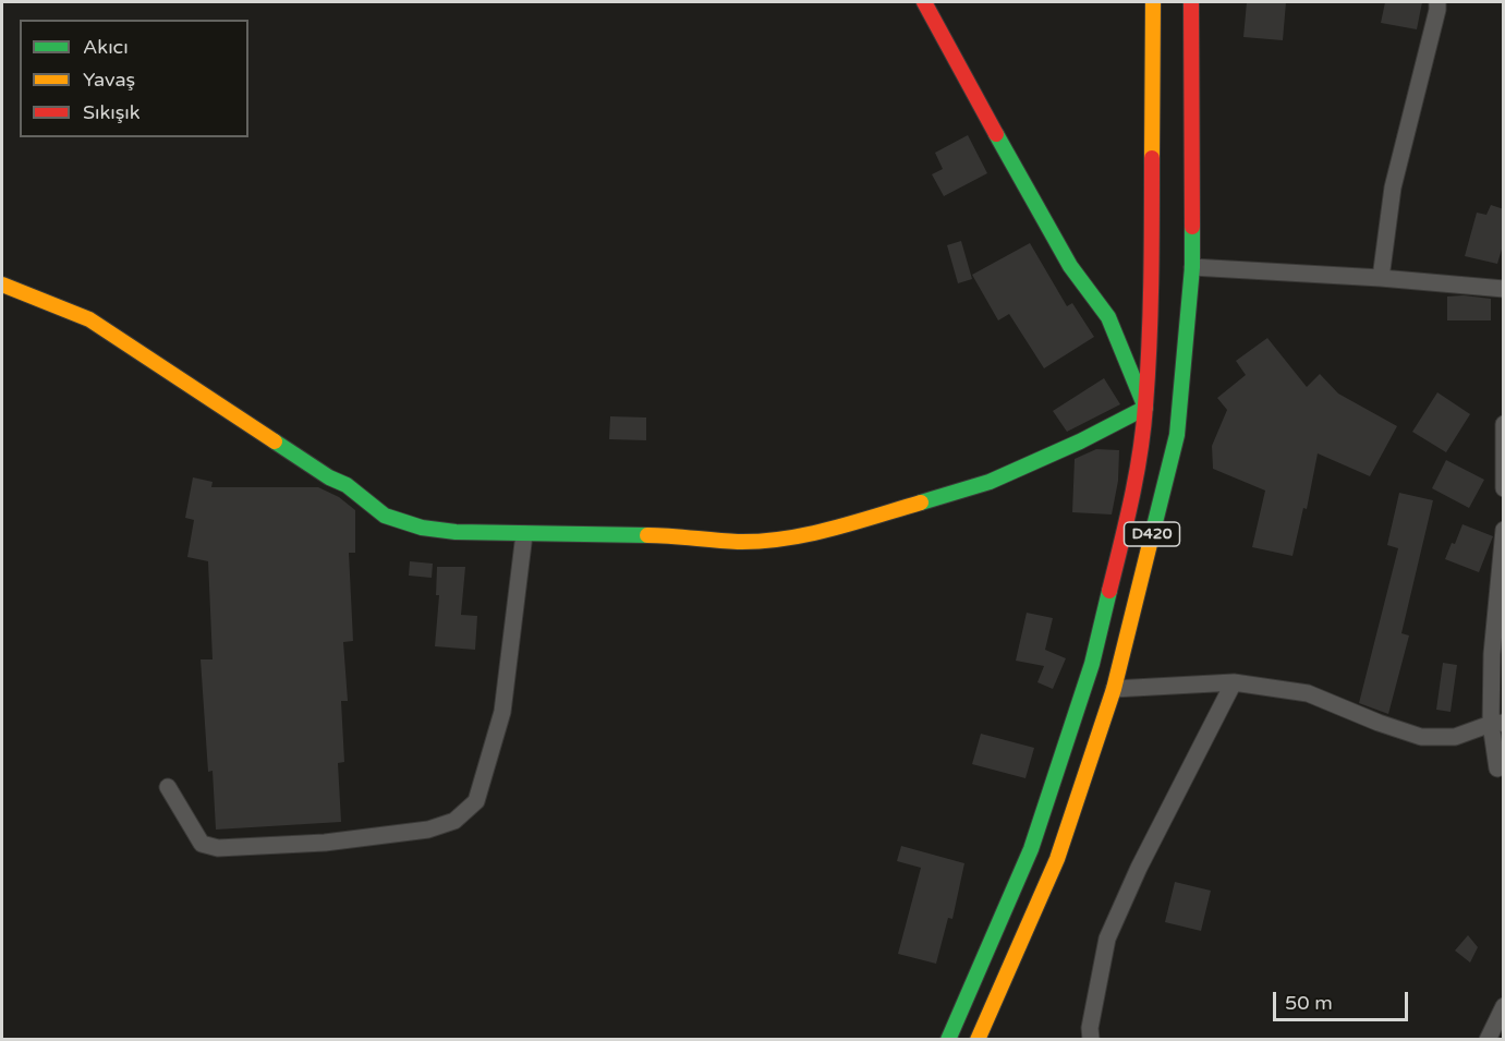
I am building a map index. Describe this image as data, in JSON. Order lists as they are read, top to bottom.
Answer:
{
  "streets": {
    "main road": ["D420"]
  },
  "legend": ["Akıcı", "Yavaş", "Sıkışık"],
  "scale_bar": "50 m"
}
